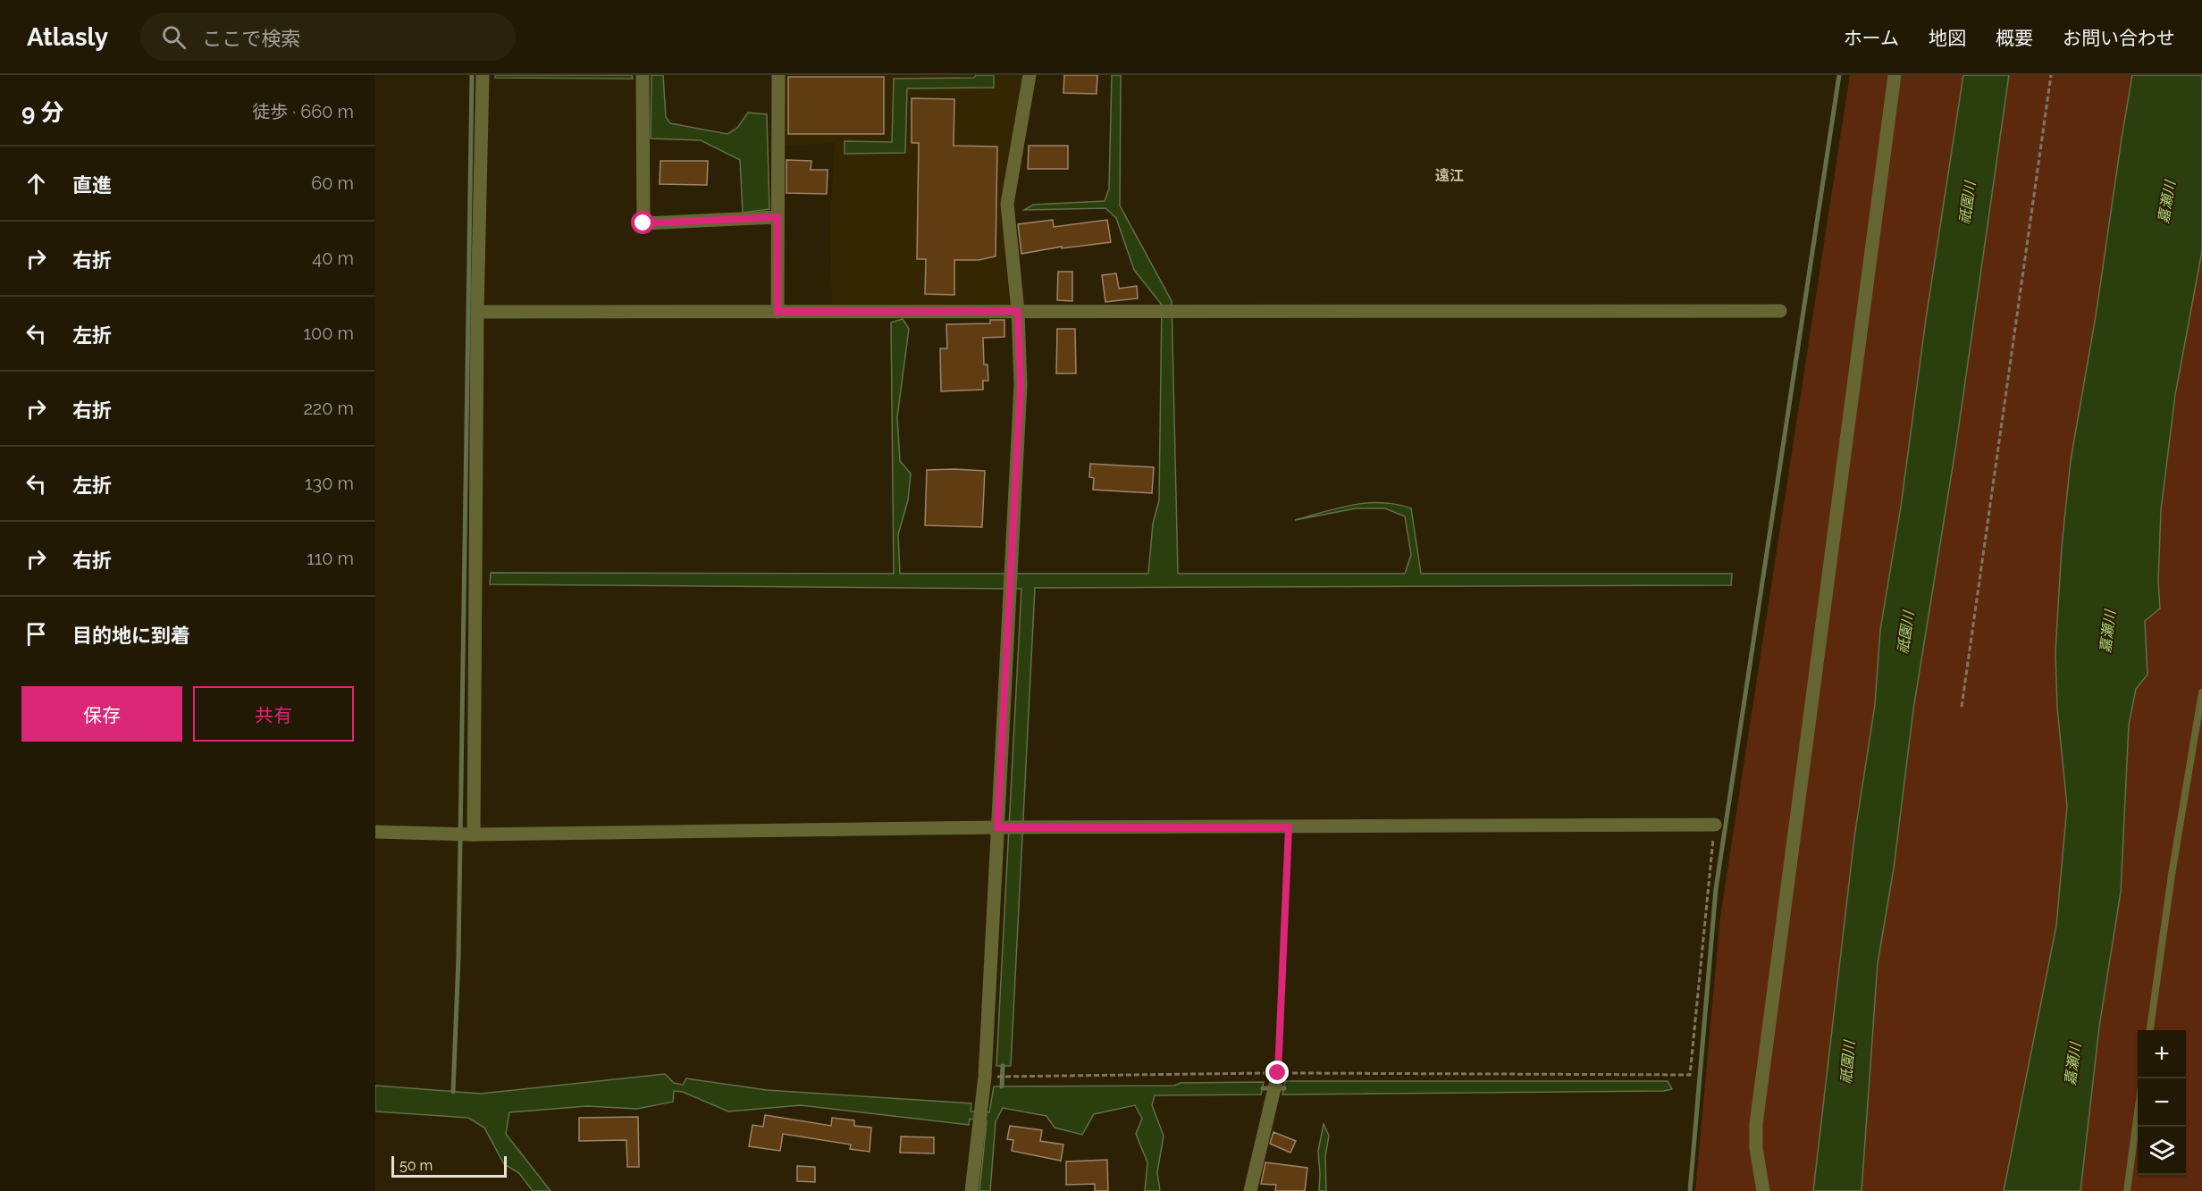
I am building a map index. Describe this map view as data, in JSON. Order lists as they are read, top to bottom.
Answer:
{
  "districts": ["遠江"],
  "water": ["嘉瀬川", "祇園川"],
  "scale_bar": "50 m",
  "page": {
    "header": "Atlasly",
    "search": "ここで検索",
    "nav": [
      "ホーム",
      "地図",
      "概要",
      "お問い合わせ"
    ],
    "heading": ["9 分", "徒歩 · 660 m"],
    "list": [
      ["直進", "60 m"],
      ["右折", "40 m"],
      ["左折", "100 m"],
      ["右折", "220 m"],
      ["左折", "130 m"],
      ["右折", "110 m"],
      "目的地に到着"
    ],
    "buttons": ["保存", "共有"],
    "map_buttons": ["+", "−"],
    "scale": "50 m"
  }
}
